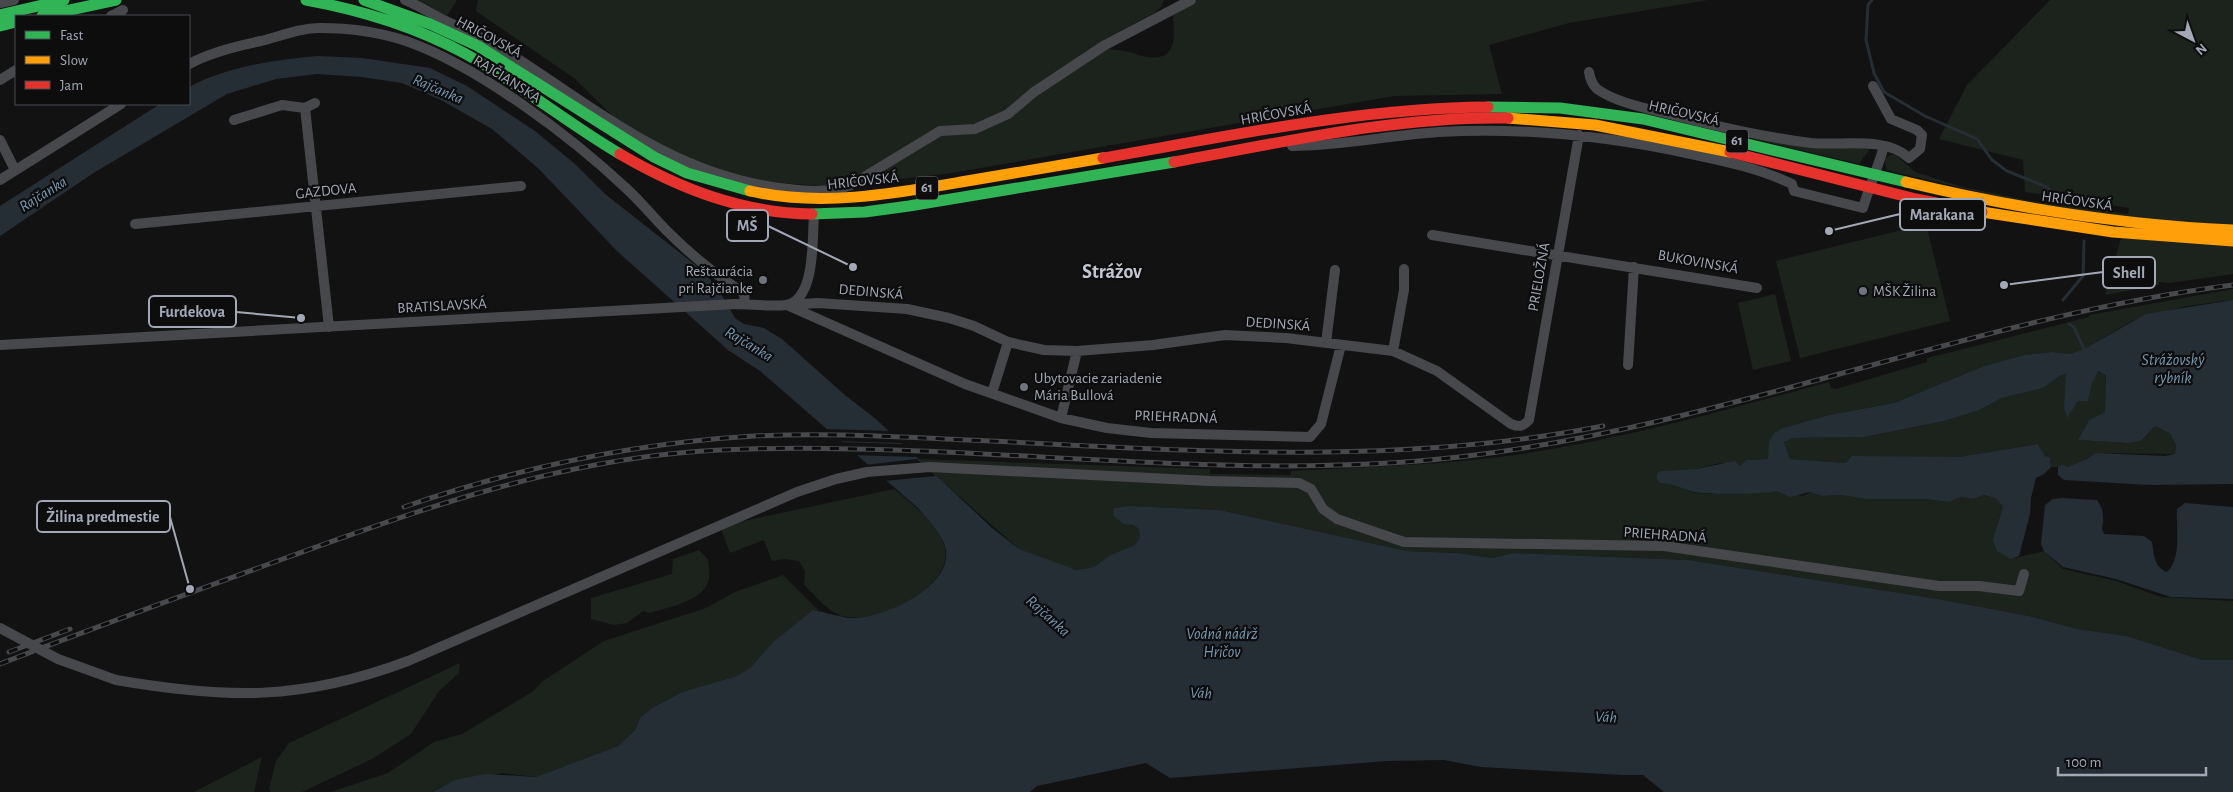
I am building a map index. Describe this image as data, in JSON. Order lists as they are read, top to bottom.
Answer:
{
  "streets": {
    "main road": ["HRIČOVSKÁ", "61"],
    "street": [
      "RAJČIANSKA",
      "GAZDOVA",
      "BUKOVINSKÁ",
      "PRIELOŽNÁ",
      "DEDINSKÁ",
      "BRATISLAVSKÁ",
      "PRIEHRADNÁ"
    ]
  },
  "crossings": [
    ["HRIČOVSKÁ", "PRIELOŽNÁ"],
    ["RAJČIANSKA", "BRATISLAVSKÁ"],
    ["BUKOVINSKÁ", "PRIELOŽNÁ"],
    ["PRIELOŽNÁ", "DEDINSKÁ"],
    ["DEDINSKÁ", "BRATISLAVSKÁ"],
    ["DEDINSKÁ", "PRIEHRADNÁ"],
    ["BRATISLAVSKÁ", "PRIEHRADNÁ"]
  ],
  "districts": ["Strážov"],
  "water": [
    "Rajčanka",
    "Strážovský rybník",
    "Vodná nádrž Hričov",
    "Váh"
  ],
  "places": [
    "Marakana",
    "MŠ",
    "Reštaurácia pri Rajčianke",
    "Shell",
    "MŠK Žilina",
    "Furdekova",
    "Ubytovacie zariadenie Mária Bullová",
    "Žilina predmestie"
  ],
  "legend": ["Fast", "Slow", "Jam"],
  "scale_bar": "100 m",
  "north": "bottom right"
}
